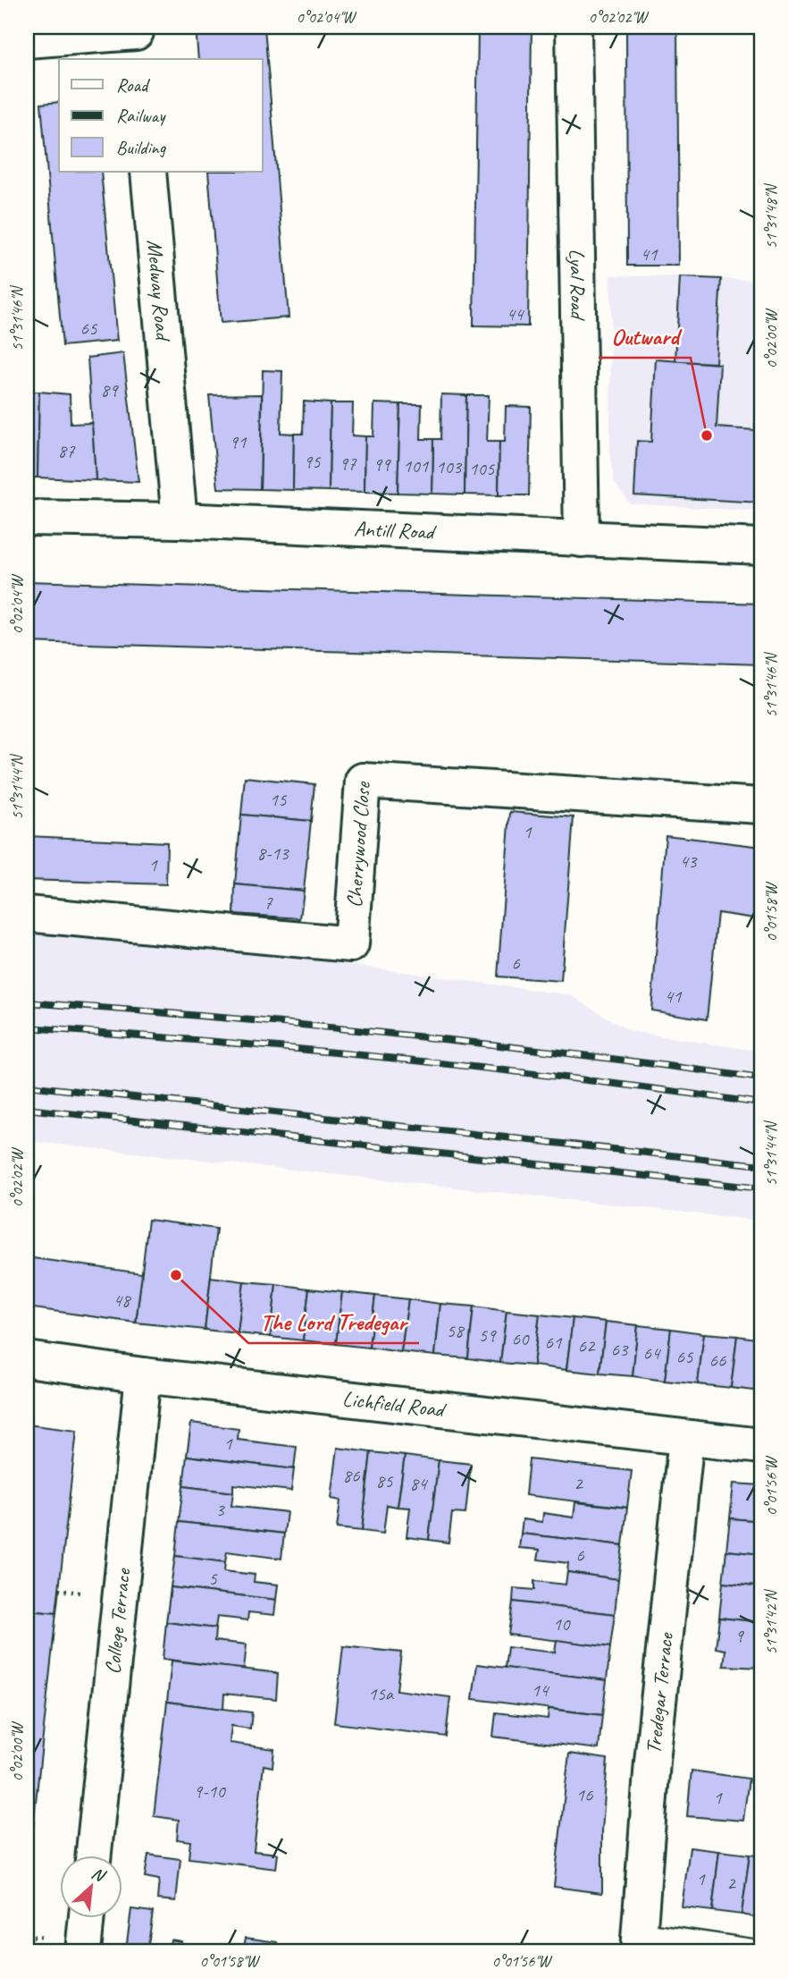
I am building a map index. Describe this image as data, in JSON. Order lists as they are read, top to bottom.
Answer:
{
  "streets": {
    "street": [
      "Lyal Road",
      "Medway Road",
      "Antill Road",
      "Cherrywood Close",
      "Lichfield Road",
      "College Terrace",
      "Tredegar Terrace"
    ]
  },
  "crossings": [
    ["Lyal Road", "Antill Road"],
    ["Medway Road", "Antill Road"],
    ["Lichfield Road", "College Terrace"],
    ["Lichfield Road", "Tredegar Terrace"]
  ],
  "places": ["Outward", "The Lord Tredegar"],
  "house_numbers": [
    "41",
    "44",
    "65",
    "89",
    "91",
    "87",
    "95",
    "97",
    "99",
    "101",
    "103",
    "105",
    "15",
    "1",
    "8-13",
    "43",
    "1",
    "7",
    "6",
    "41",
    "48",
    "58",
    "59",
    "60",
    "61",
    "62",
    "63",
    "64",
    "65",
    "66",
    "1",
    "86",
    "85",
    "84",
    "2",
    "3",
    "6",
    "5",
    "10",
    "9",
    "14",
    "15a",
    "9-10",
    "16",
    "1",
    "1",
    "2"
  ],
  "legend": ["Road", "Railway", "Building"],
  "north": "top right",
  "coordinates": [
    "0°02'04\"W",
    "0°02'02\"W",
    "51°31'48\"N",
    "51°31'46\"N",
    "0°02'00\"W",
    "51°31'44\"N",
    "0°01'58\"W",
    "0°01'56\"W",
    "51°31'42\"N"
  ]
}
